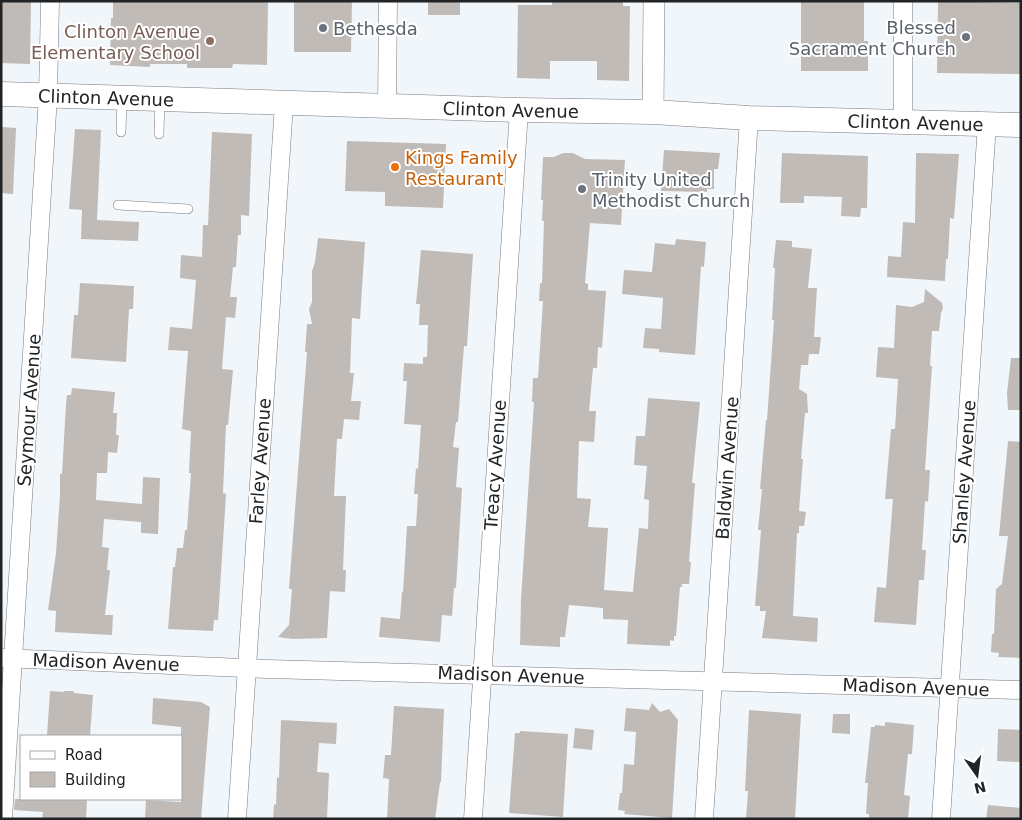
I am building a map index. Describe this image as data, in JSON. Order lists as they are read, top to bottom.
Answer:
{
  "streets": {
    "main road": ["Clinton Avenue"],
    "street": [
      "Seymour Avenue",
      "Farley Avenue",
      "Treacy Avenue",
      "Baldwin Avenue",
      "Shanley Avenue",
      "Madison Avenue"
    ]
  },
  "crossings": [
    ["Clinton Avenue", "Seymour Avenue"],
    ["Clinton Avenue", "Farley Avenue"],
    ["Clinton Avenue", "Treacy Avenue"],
    ["Clinton Avenue", "Baldwin Avenue"],
    ["Clinton Avenue", "Shanley Avenue"],
    ["Seymour Avenue", "Madison Avenue"],
    ["Farley Avenue", "Madison Avenue"],
    ["Treacy Avenue", "Madison Avenue"],
    ["Baldwin Avenue", "Madison Avenue"],
    ["Shanley Avenue", "Madison Avenue"]
  ],
  "places": [
    "Bethesda",
    "Blessed Sacrament Church",
    "Clinton Avenue Elementary School",
    "Kings Family Restaurant",
    "Trinity United Methodist Church"
  ],
  "legend": ["Road", "Building"],
  "north": "bottom"
}
